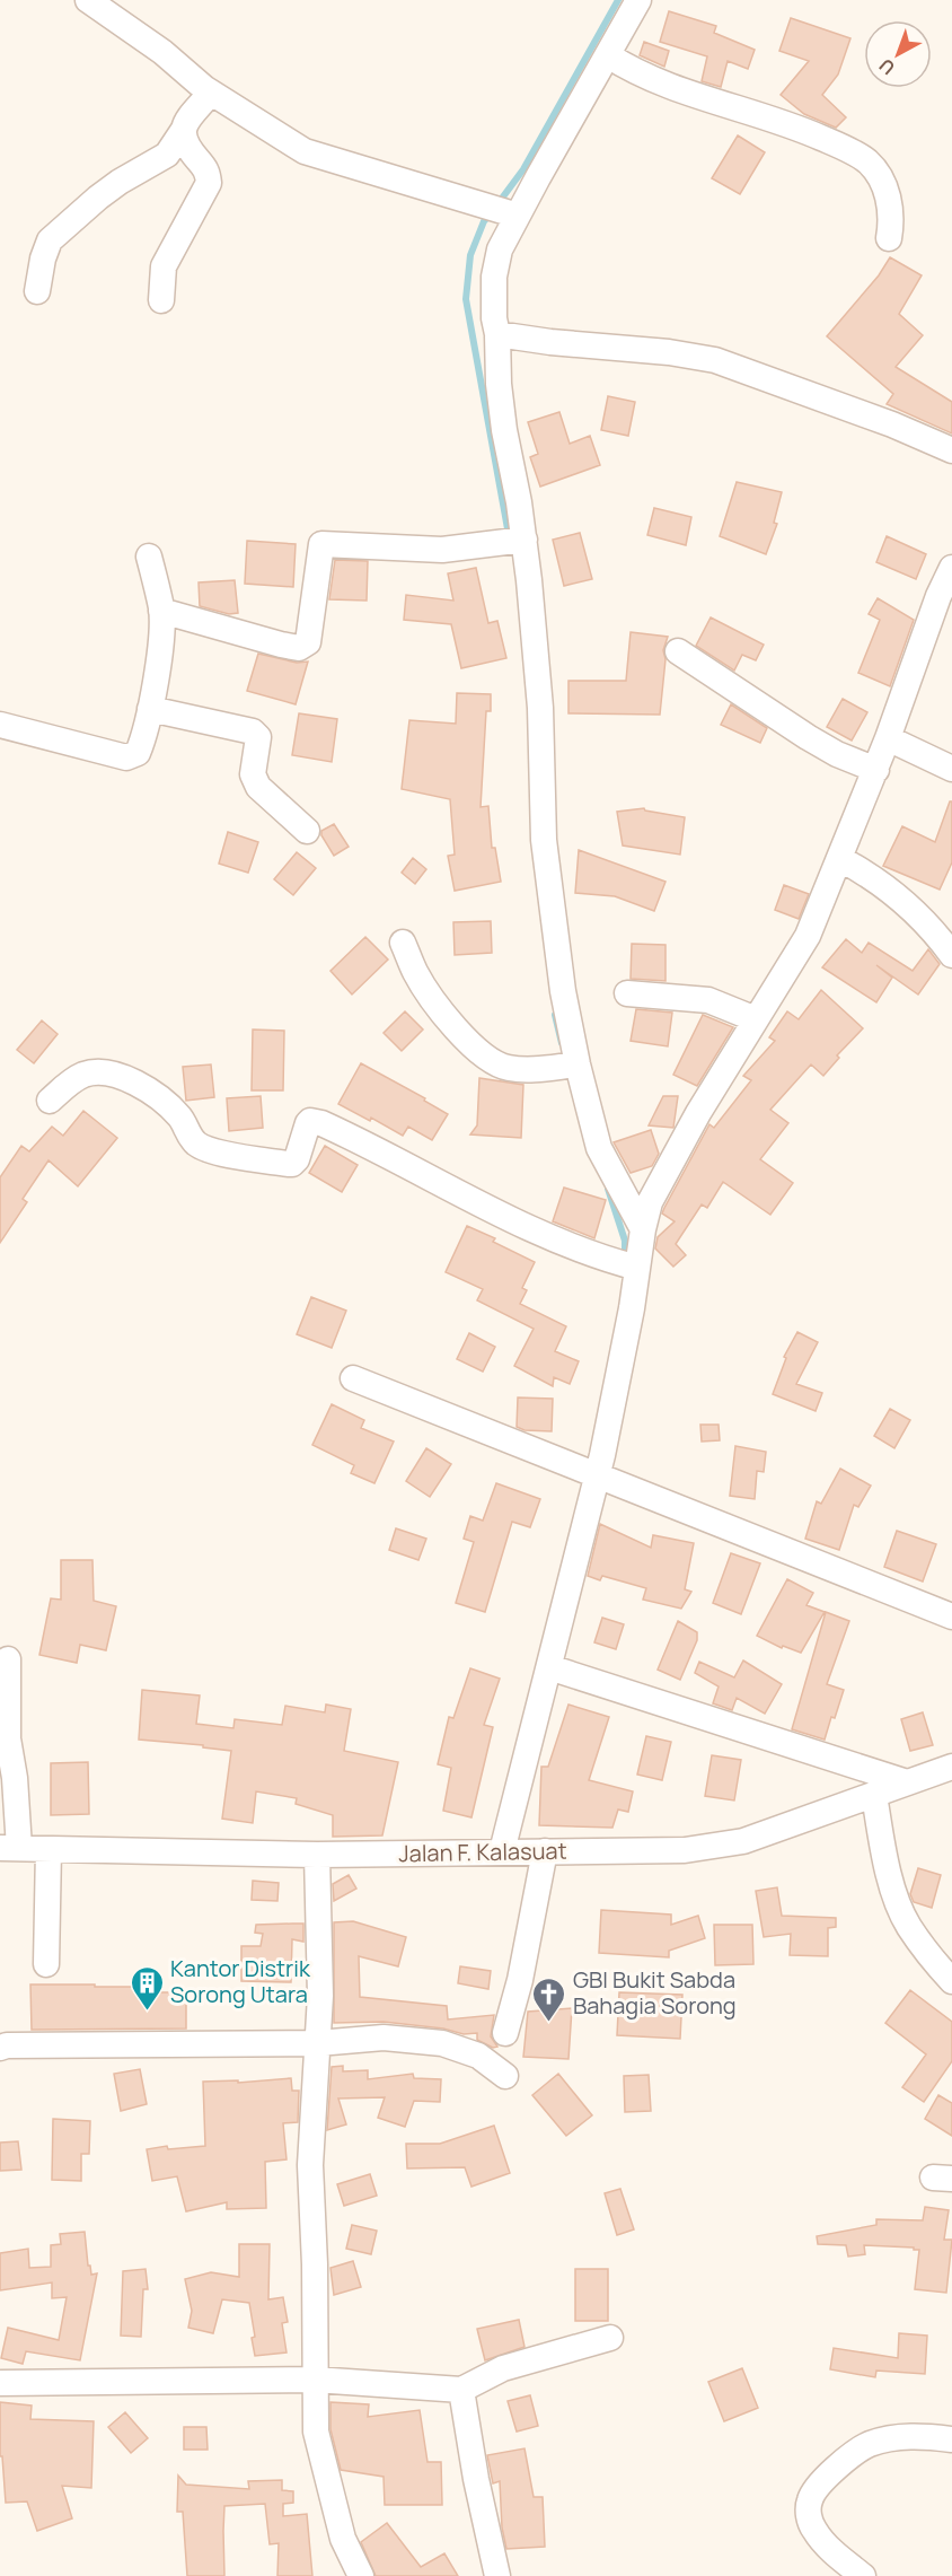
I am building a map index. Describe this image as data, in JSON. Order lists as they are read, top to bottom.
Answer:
{
  "streets": {
    "street": ["Jalan F. Kalasuat"]
  },
  "places": {
    "building": ["Kantor Distrik Sorong Utara"],
    "church": ["GBI Bukit Sabda Bahagia Sorong"]
  },
  "north": "bottom left"
}
